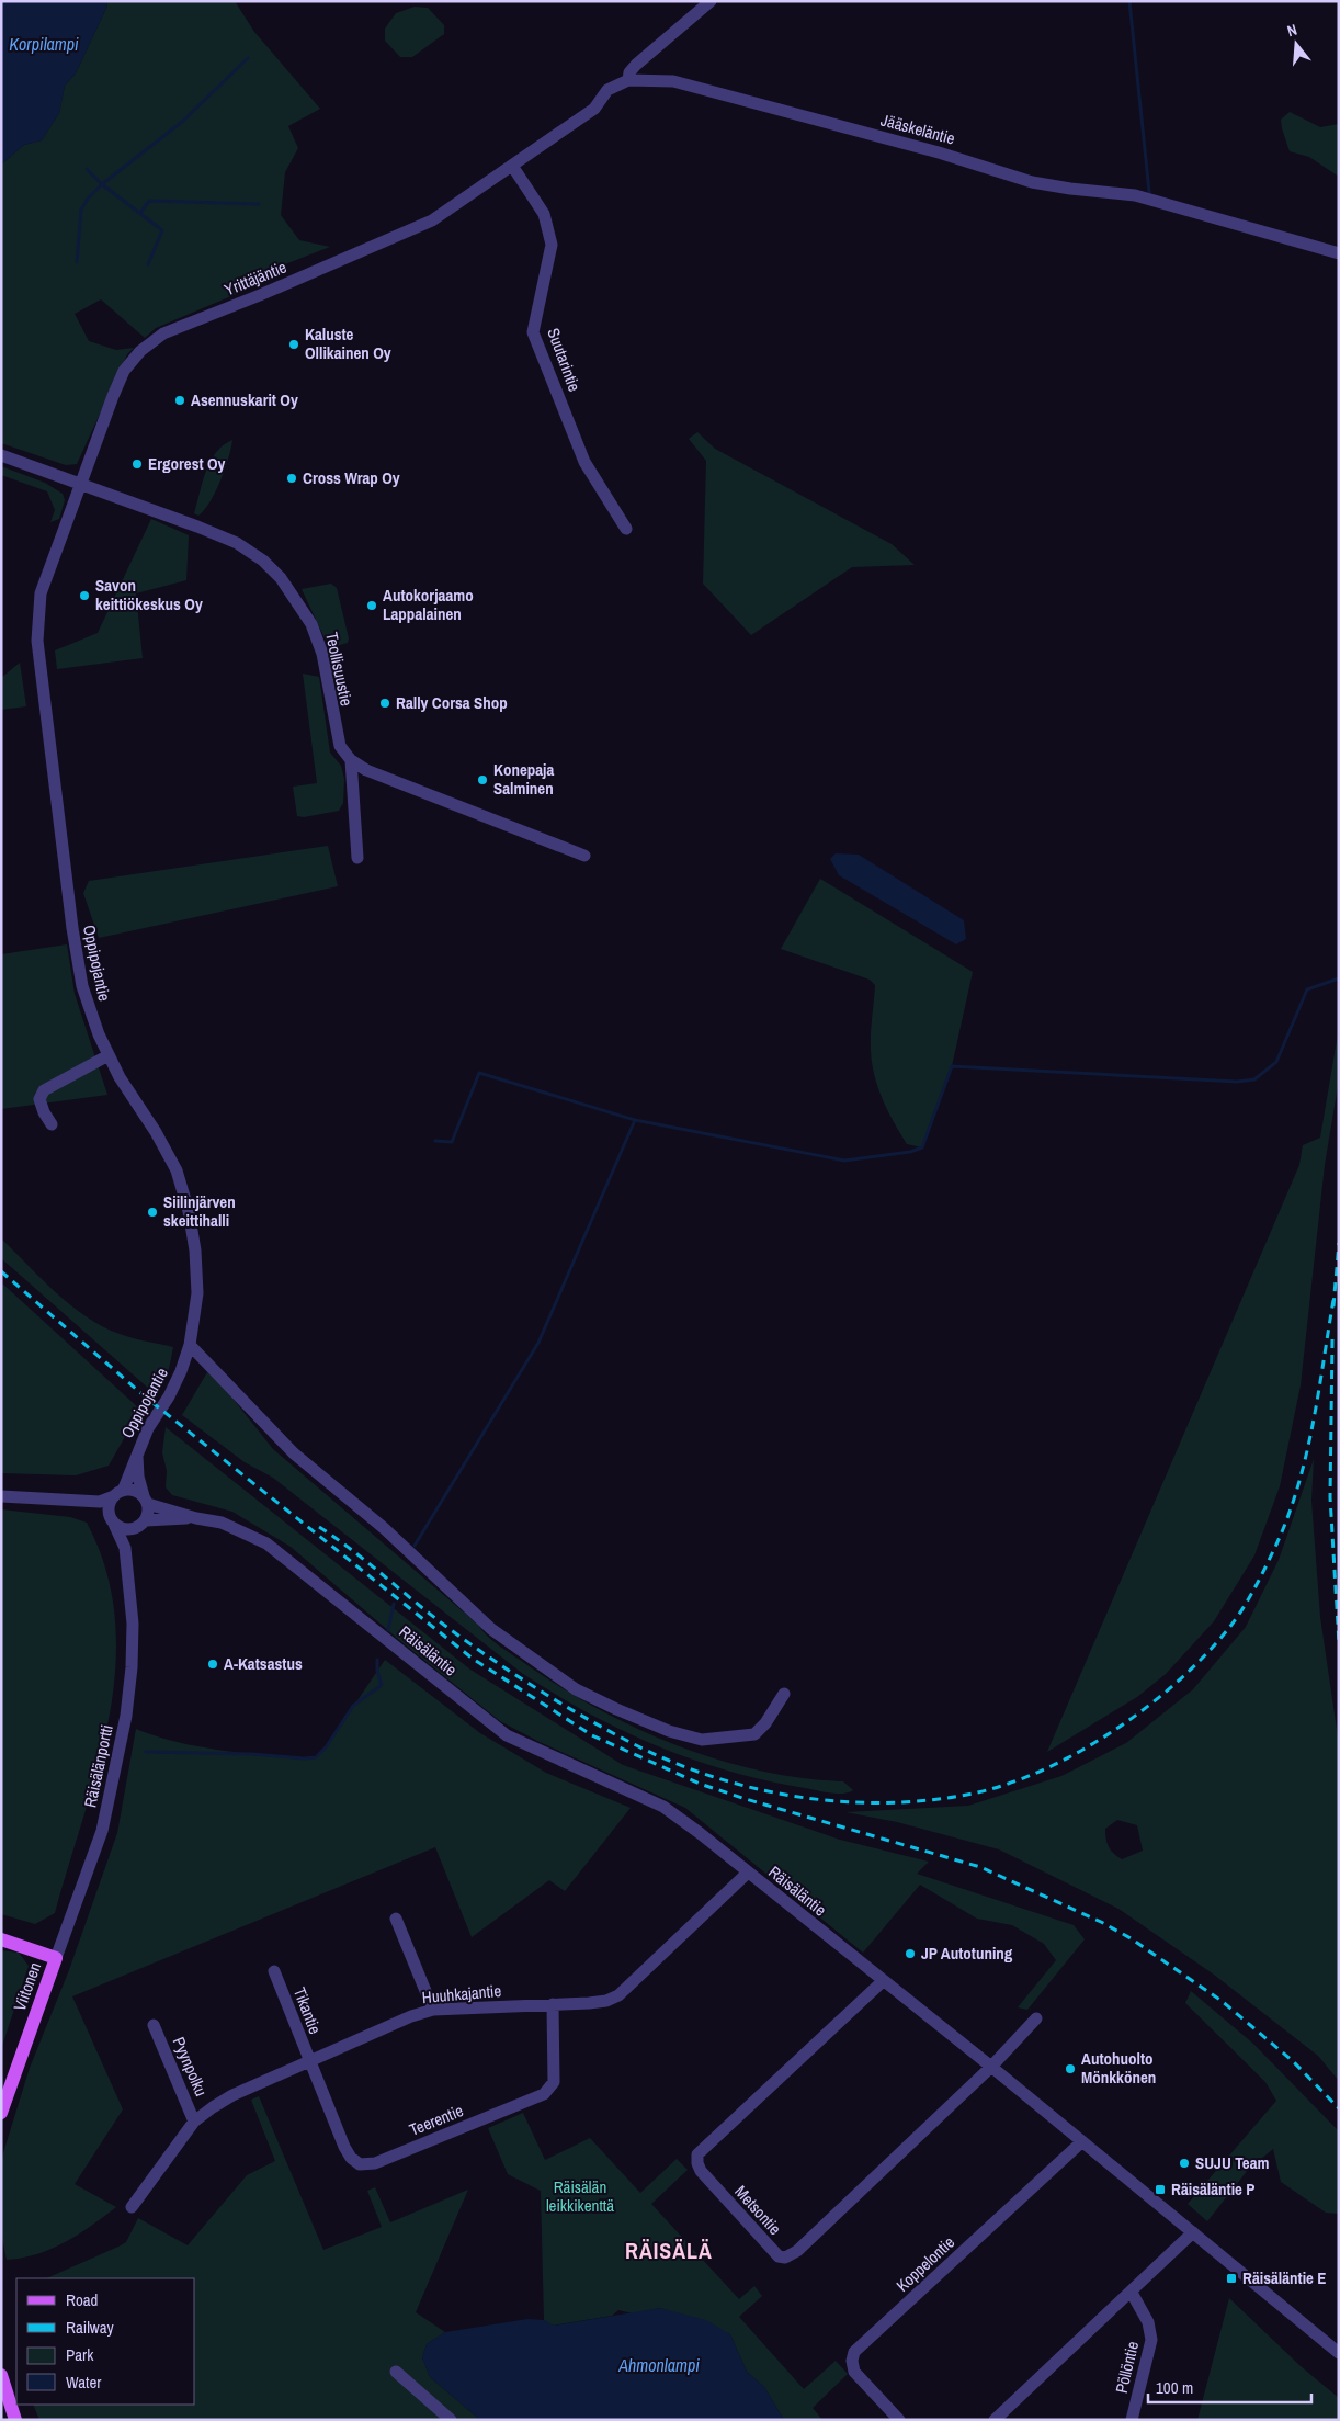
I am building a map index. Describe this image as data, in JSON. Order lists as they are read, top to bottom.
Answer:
{
  "streets": {
    "main road": ["Viitonen"],
    "street": [
      "Jääskeläntie",
      "Yrittäjäntie",
      "Suutarintie",
      "Teollisuustie",
      "Oppipojantie",
      "Räisäläntie",
      "Räisälänportti",
      "Huuhkajantie",
      "Tikantie",
      "Pyynpolku",
      "Teerentie",
      "Metsontie",
      "Koppelontie",
      "Pöllöntie"
    ]
  },
  "crossings": [
    ["Yrittäjäntie", "Suutarintie"],
    ["Yrittäjäntie", "Teollisuustie"],
    ["Yrittäjäntie", "Oppipojantie"],
    ["Teollisuustie", "Oppipojantie"],
    ["Räisäläntie", "Huuhkajantie"],
    ["Räisäläntie", "Metsontie"],
    ["Räisäläntie", "Koppelontie"],
    ["Räisälänportti", "Viitonen"],
    ["Huuhkajantie", "Tikantie"],
    ["Huuhkajantie", "Pyynpolku"],
    ["Huuhkajantie", "Teerentie"],
    ["Tikantie", "Teerentie"]
  ],
  "districts": ["RÄISÄLÄ"],
  "water": ["Korpilampi", "Ahmonlampi"],
  "parks": ["Räisälän leikkikenttä"],
  "places": {
    "other": [
      "Kaluste Ollikainen Oy",
      "Asennuskarit Oy",
      "Ergorest Oy",
      "Cross Wrap Oy",
      "Savon keittiökeskus Oy",
      "Autokorjaamo Lappalainen",
      "Rally Corsa Shop",
      "Konepaja Salminen",
      "Siilinjärven skeittihalli",
      "A-Katsastus",
      "JP Autotuning",
      "Autohuolto Mönkkönen",
      "SUJU Team"
    ],
    "transit": ["Räisäläntie P", "Räisäläntie E"]
  },
  "legend": [
    "Road",
    "Railway",
    "Park",
    "Water"
  ],
  "scale_bar": "100 m",
  "north": "top"
}
